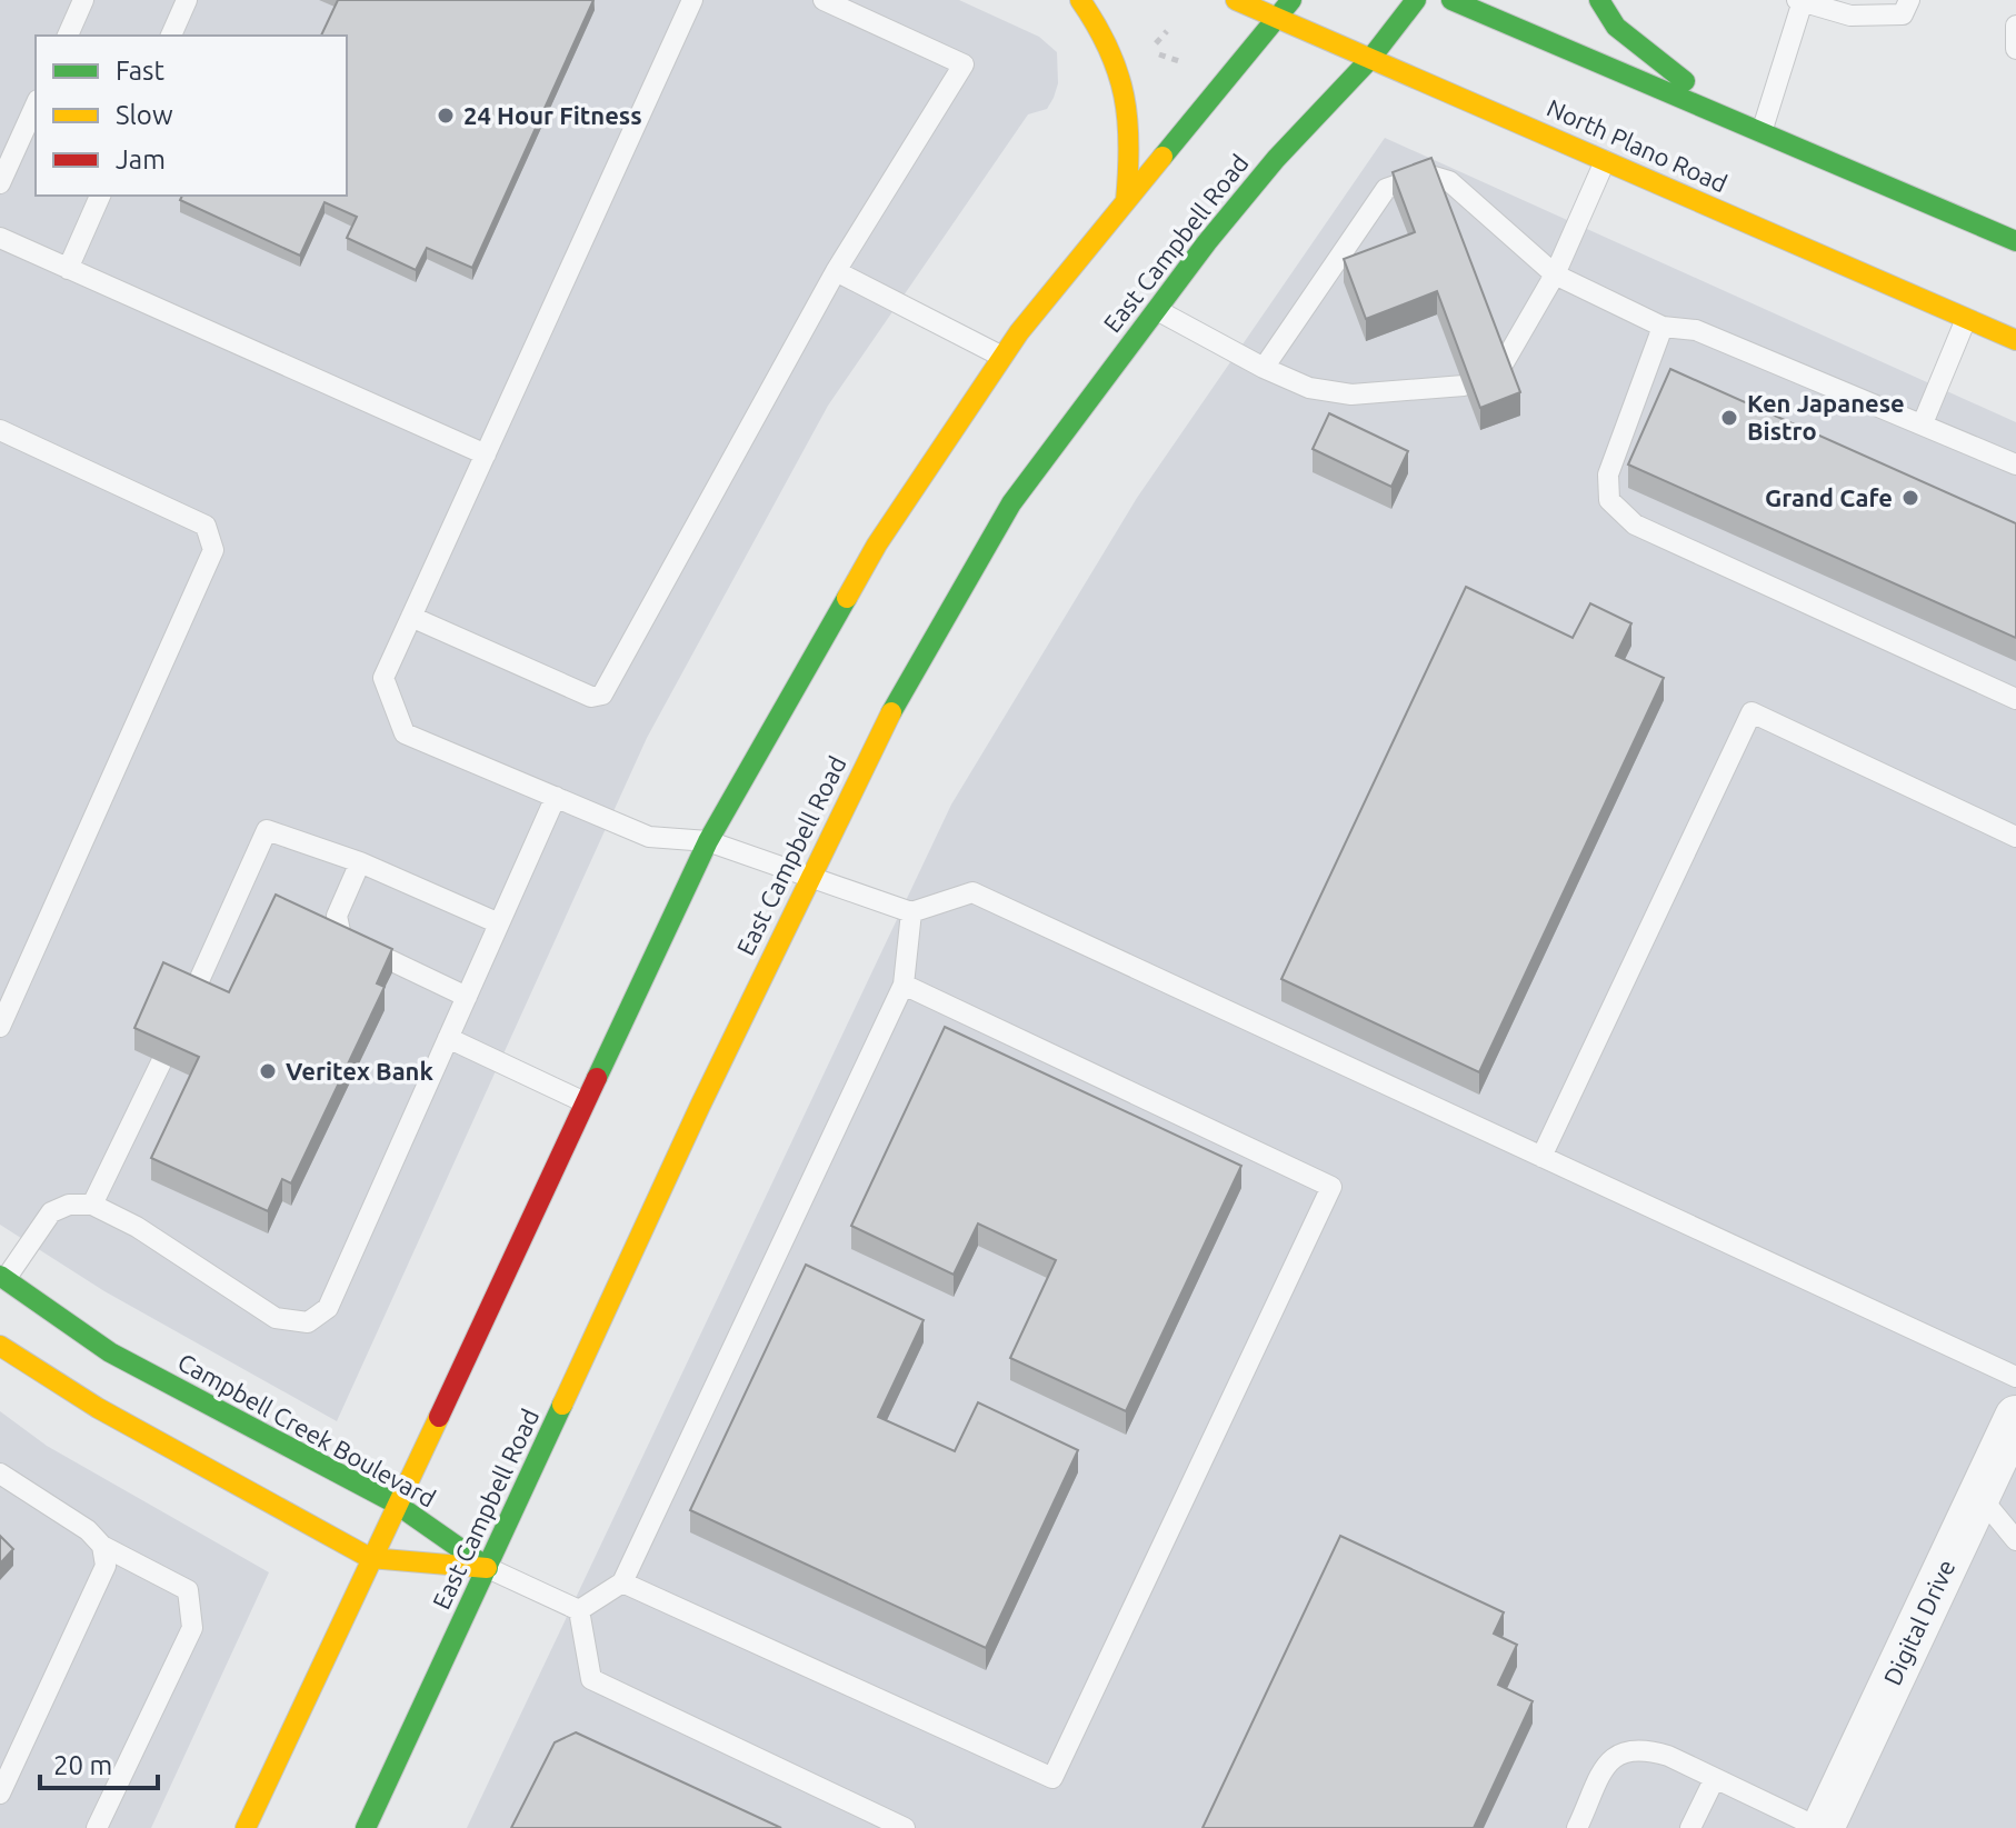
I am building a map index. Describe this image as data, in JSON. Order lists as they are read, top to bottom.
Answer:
{
  "streets": {
    "main road": ["North Plano Road", "East Campbell Road", "Campbell Creek Boulevard"],
    "street": ["Digital Drive"]
  },
  "crossings": [
    ["North Plano Road", "East Campbell Road"],
    ["East Campbell Road", "Campbell Creek Boulevard"]
  ],
  "places": [
    "24 Hour Fitness",
    "Ken Japanese Bistro",
    "Grand Cafe",
    "Veritex Bank"
  ],
  "legend": ["Fast", "Slow", "Jam"],
  "scale_bar": "20 m"
}
